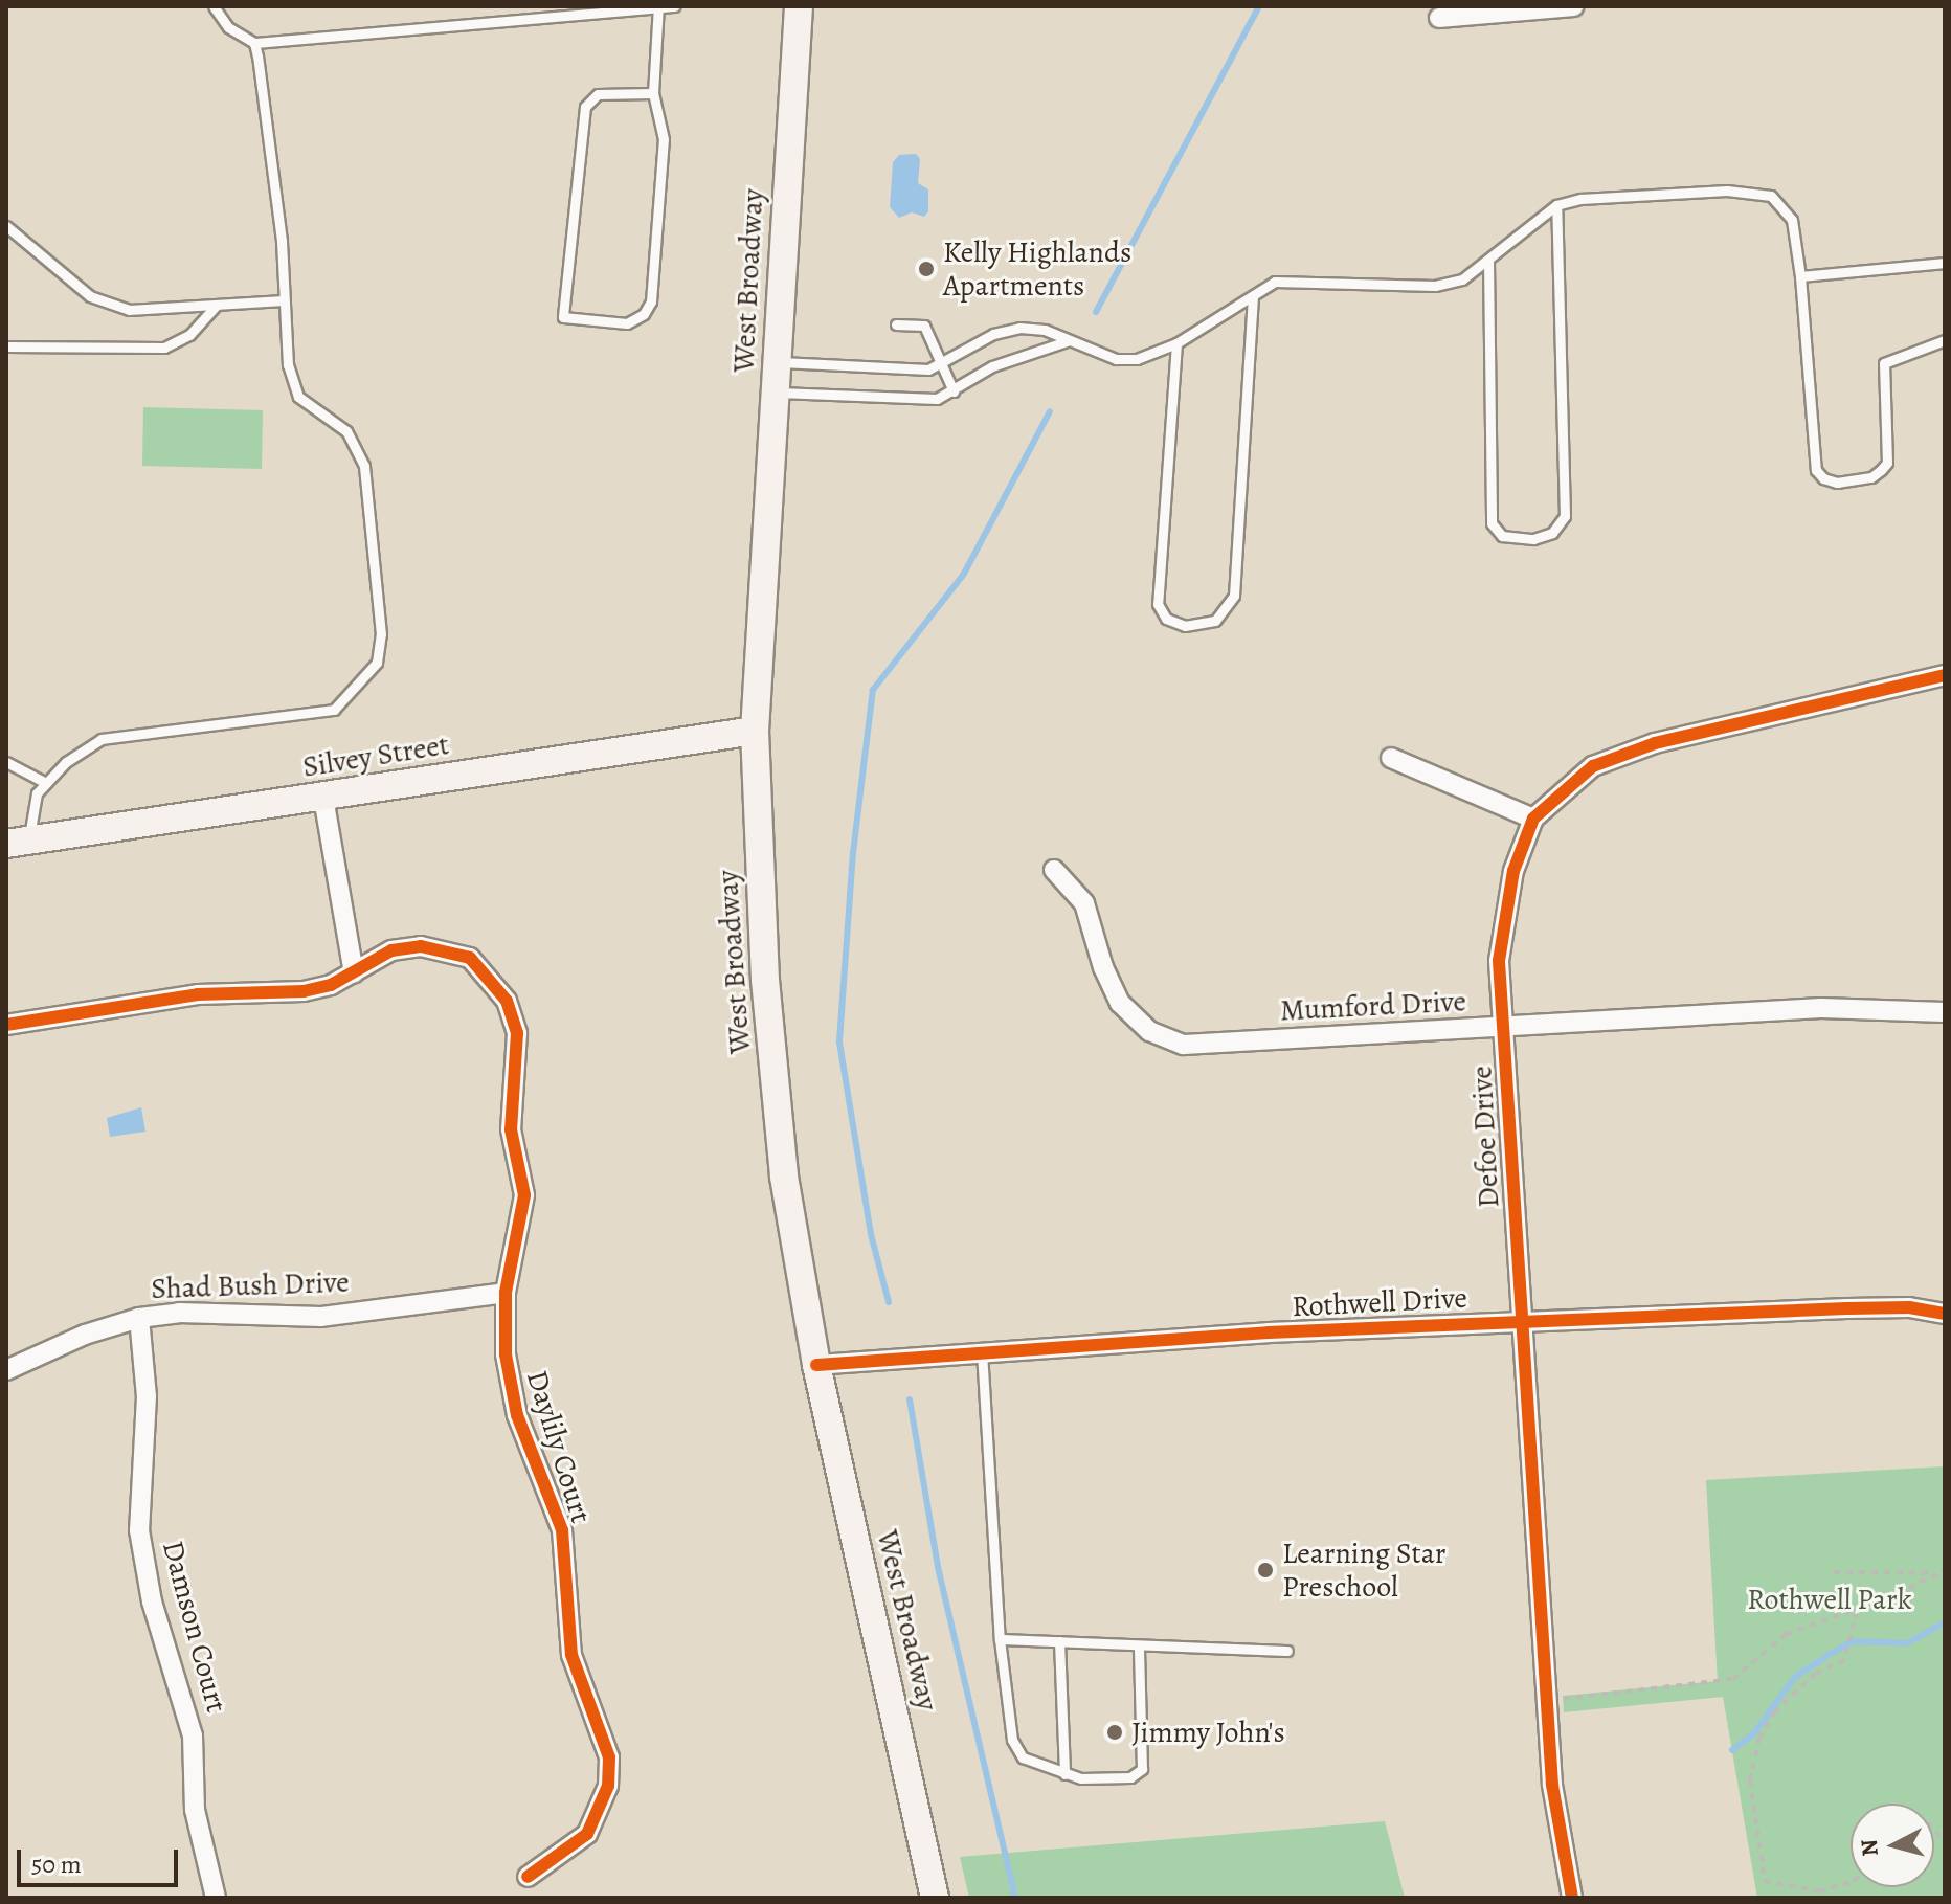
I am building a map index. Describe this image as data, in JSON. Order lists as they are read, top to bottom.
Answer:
{
  "streets": {
    "main road": ["West Broadway", "Silvey Street"],
    "street": [
      "Mumford Drive",
      "Defoe Drive",
      "Shad Bush Drive",
      "Rothwell Drive",
      "Daylily Court",
      "Damson Court"
    ]
  },
  "crossings": [
    ["West Broadway", "Silvey Street"],
    ["West Broadway", "Rothwell Drive"],
    ["Mumford Drive", "Defoe Drive"],
    ["Defoe Drive", "Rothwell Drive"],
    ["Shad Bush Drive", "Daylily Court"],
    ["Shad Bush Drive", "Damson Court"]
  ],
  "parks": ["Rothwell Park"],
  "places": ["Kelly Highlands Apartments", "Learning Star Preschool", "Jimmy John's"],
  "scale_bar": "50 m",
  "north": "left"
}
